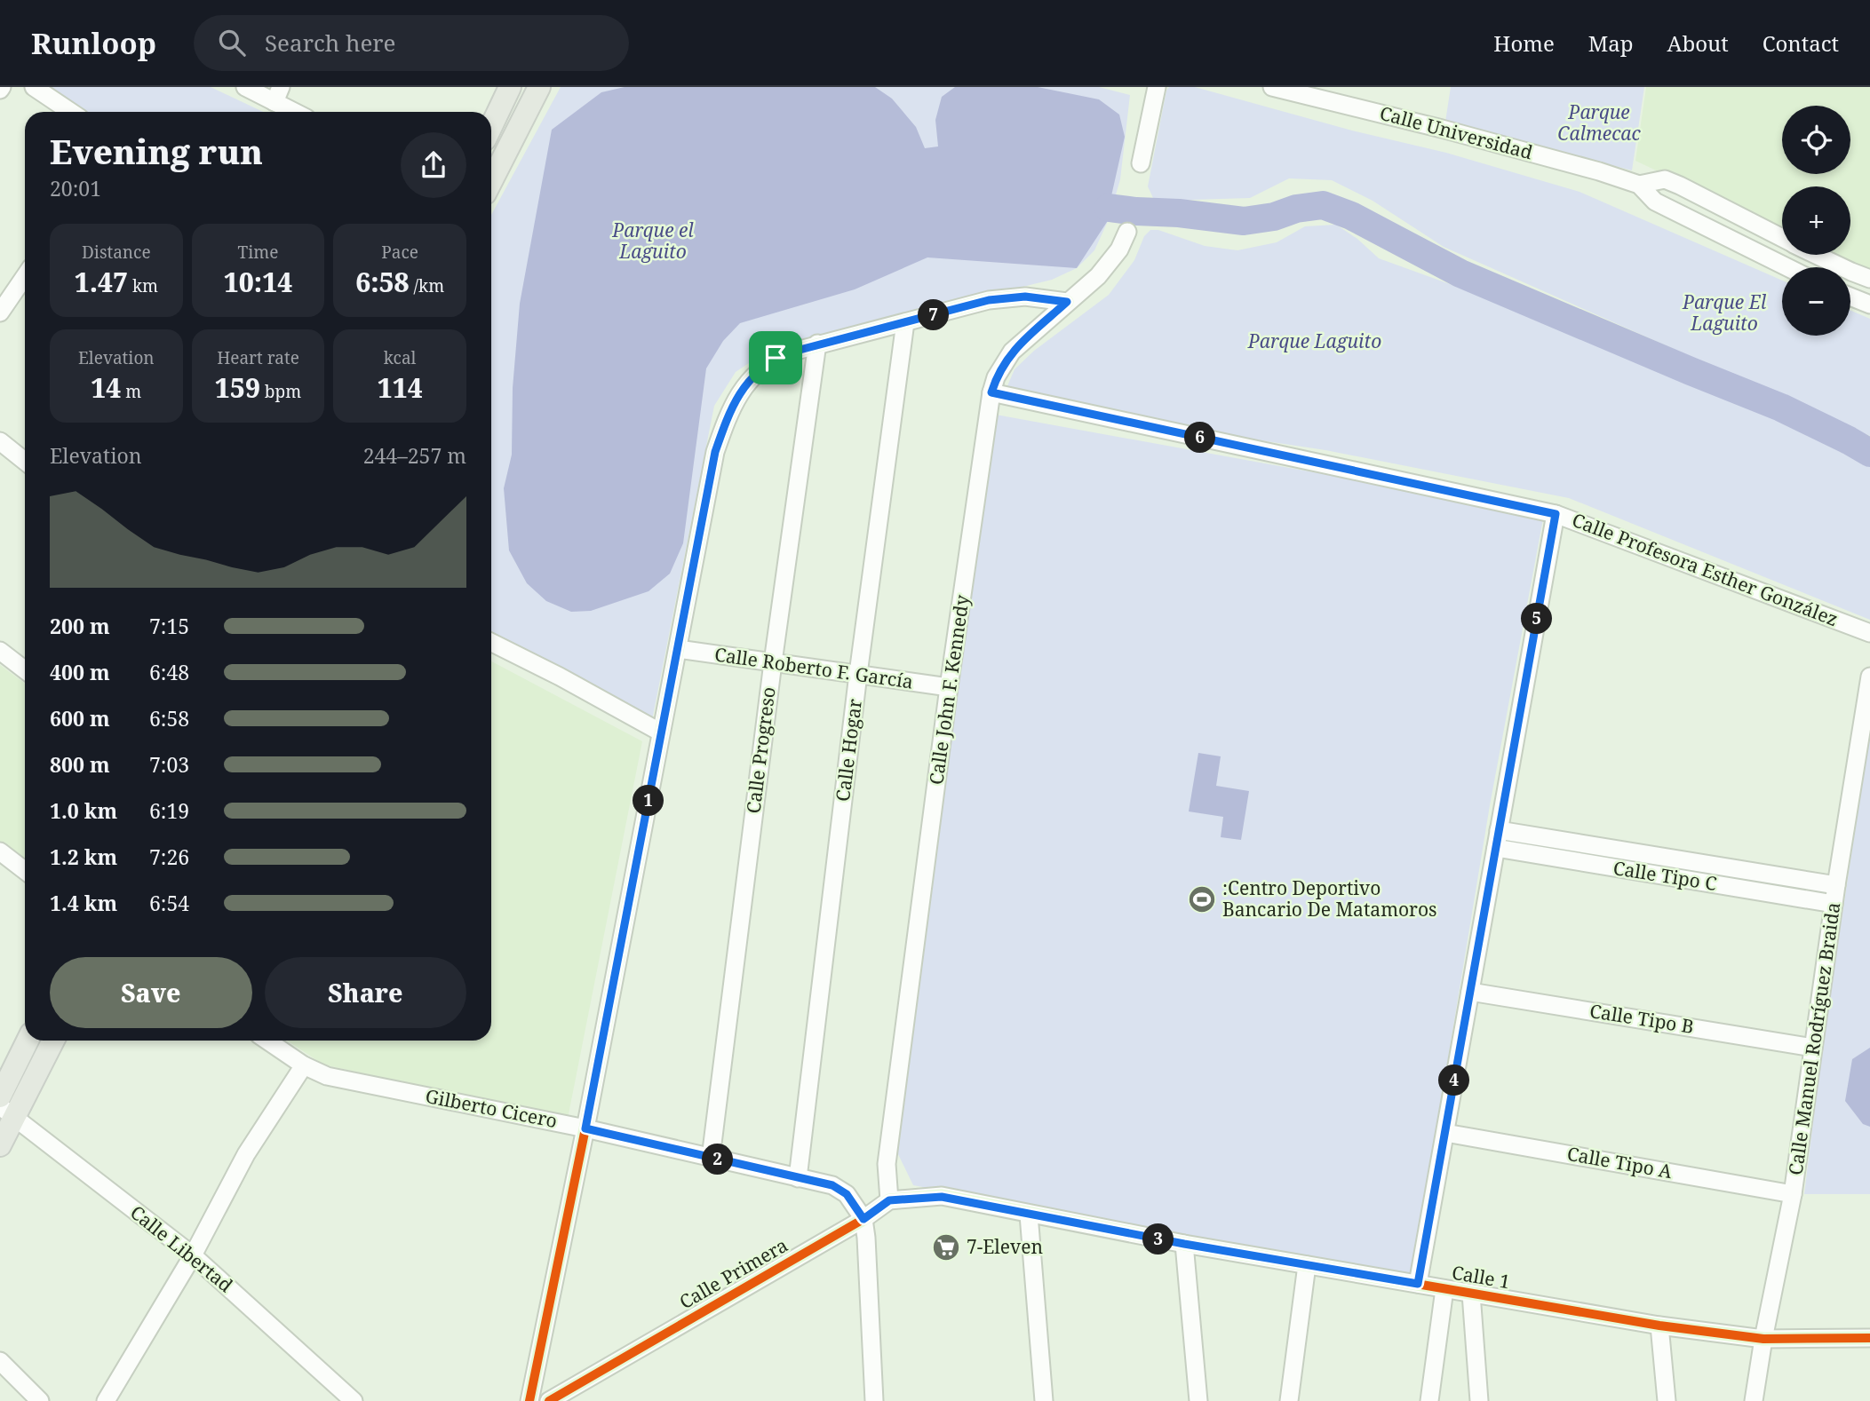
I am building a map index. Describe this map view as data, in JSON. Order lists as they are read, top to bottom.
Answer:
{
  "streets": {
    "street": [
      "Calle Universidad",
      "Calle Profesora Esther González",
      "Calle Roberto F. García",
      "Calle John F. Kennedy",
      "Calle Progreso",
      "Calle Hogar",
      "Calle Tipo C",
      "Calle Tipo B",
      "Calle Manuel Rodríguez Braida",
      "Gilberto Cicero",
      "Calle Tipo A",
      "Calle Libertad",
      "Calle Primera",
      "Calle 1"
    ]
  },
  "crossings": [
    ["Calle Profesora Esther González", "Calle John F. Kennedy"],
    ["Calle Roberto F. García", "Calle John F. Kennedy"],
    ["Calle Roberto F. García", "Calle Progreso"],
    ["Calle Roberto F. García", "Calle Hogar"],
    ["Calle John F. Kennedy", "Calle Primera"],
    ["Calle John F. Kennedy", "Calle 1"],
    ["Calle Progreso", "Gilberto Cicero"],
    ["Calle Hogar", "Gilberto Cicero"],
    ["Calle Tipo C", "Calle Manuel Rodríguez Braida"],
    ["Calle Tipo B", "Calle Manuel Rodríguez Braida"],
    ["Calle Manuel Rodríguez Braida", "Calle Tipo A"],
    ["Calle Manuel Rodríguez Braida", "Calle 1"],
    ["Gilberto Cicero", "Calle Primera"],
    ["Calle Primera", "Calle 1"]
  ],
  "parks": [
    "Parque Calmecac",
    "Parque el Laguito",
    "Parque El Laguito",
    "Parque Laguito"
  ],
  "places": {
    "sports": [":Centro Deportivo Bancario De Matamoros"],
    "supermarket": ["7-Eleven"]
  },
  "page": {
    "header": "Runloop",
    "search": "Search here",
    "nav": [
      "Home",
      "Map",
      "About",
      "Contact"
    ],
    "map_buttons": ["+", "−"],
    "heading": ["Evening run", "20:01"],
    "stats": [
      ["Distance", "1.47 km"],
      ["Time", "10:14"],
      ["Pace", "6:58 /km"],
      ["Elevation", "14 m"],
      ["Heart rate", "159 bpm"],
      ["kcal", "114"]
    ],
    "pins": [
      "7",
      "6",
      "5",
      "1",
      "4",
      "2",
      "3"
    ],
    "chart": ["Elevation", "244–257 m"],
    "list": [
      {
        "name": "200 m",
        "note": "7:15"
      },
      {
        "name": "400 m",
        "note": "6:48"
      },
      {
        "name": "600 m",
        "note": "6:58"
      },
      {
        "name": "800 m",
        "note": "7:03"
      },
      {
        "name": "1.0 km",
        "note": "6:19"
      },
      {
        "name": "1.2 km",
        "note": "7:26"
      },
      {
        "name": "1.4 km",
        "note": "6:54"
      }
    ],
    "buttons": ["Save", "Share"]
  }
}
